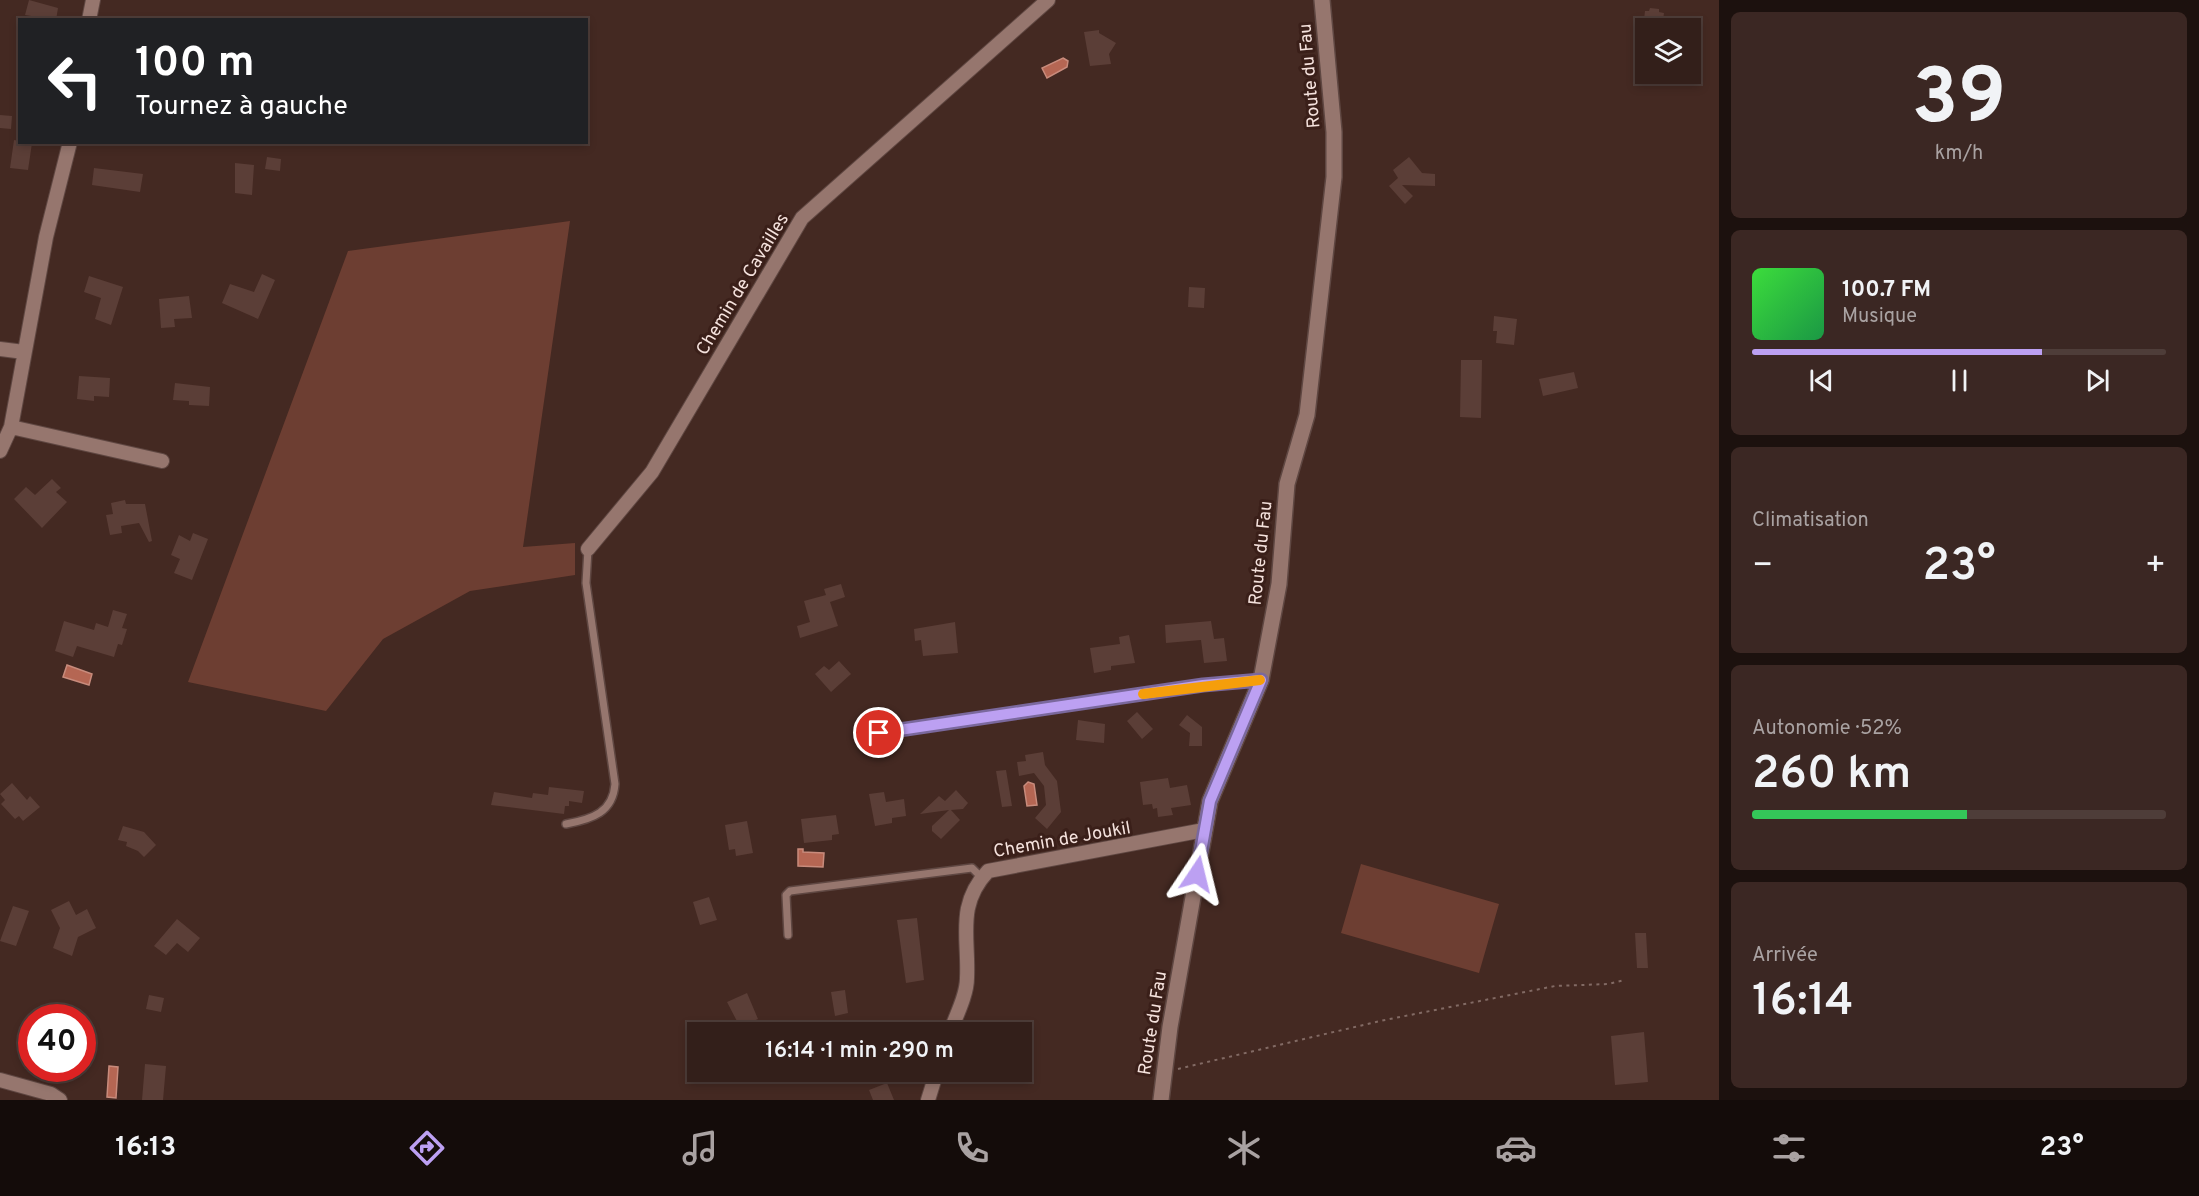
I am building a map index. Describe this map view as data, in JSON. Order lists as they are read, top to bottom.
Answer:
{
  "streets": {
    "street": ["Route du Fau", "Chemin de Cavailles", "Chemin de Joukil"]
  },
  "crossings": [
    ["Route du Fau", "Chemin de Joukil"]
  ],
  "page": {
    "tile": [
      ["39", "km/h"],
      "Climatisation",
      ["Autonomie · 52%", "260 km"],
      ["Arrivée", "16:14"]
    ],
    "turn": ["100 m", "Tournez à gauche"],
    "song": ["100.7 FM", "Musique"],
    "heat": ["−", "23°", "+"],
    "limit": "40",
    "trip": "16:14 · 1 min · 290 m",
    "tabs": ["16:13", "23°"]
  }
}
